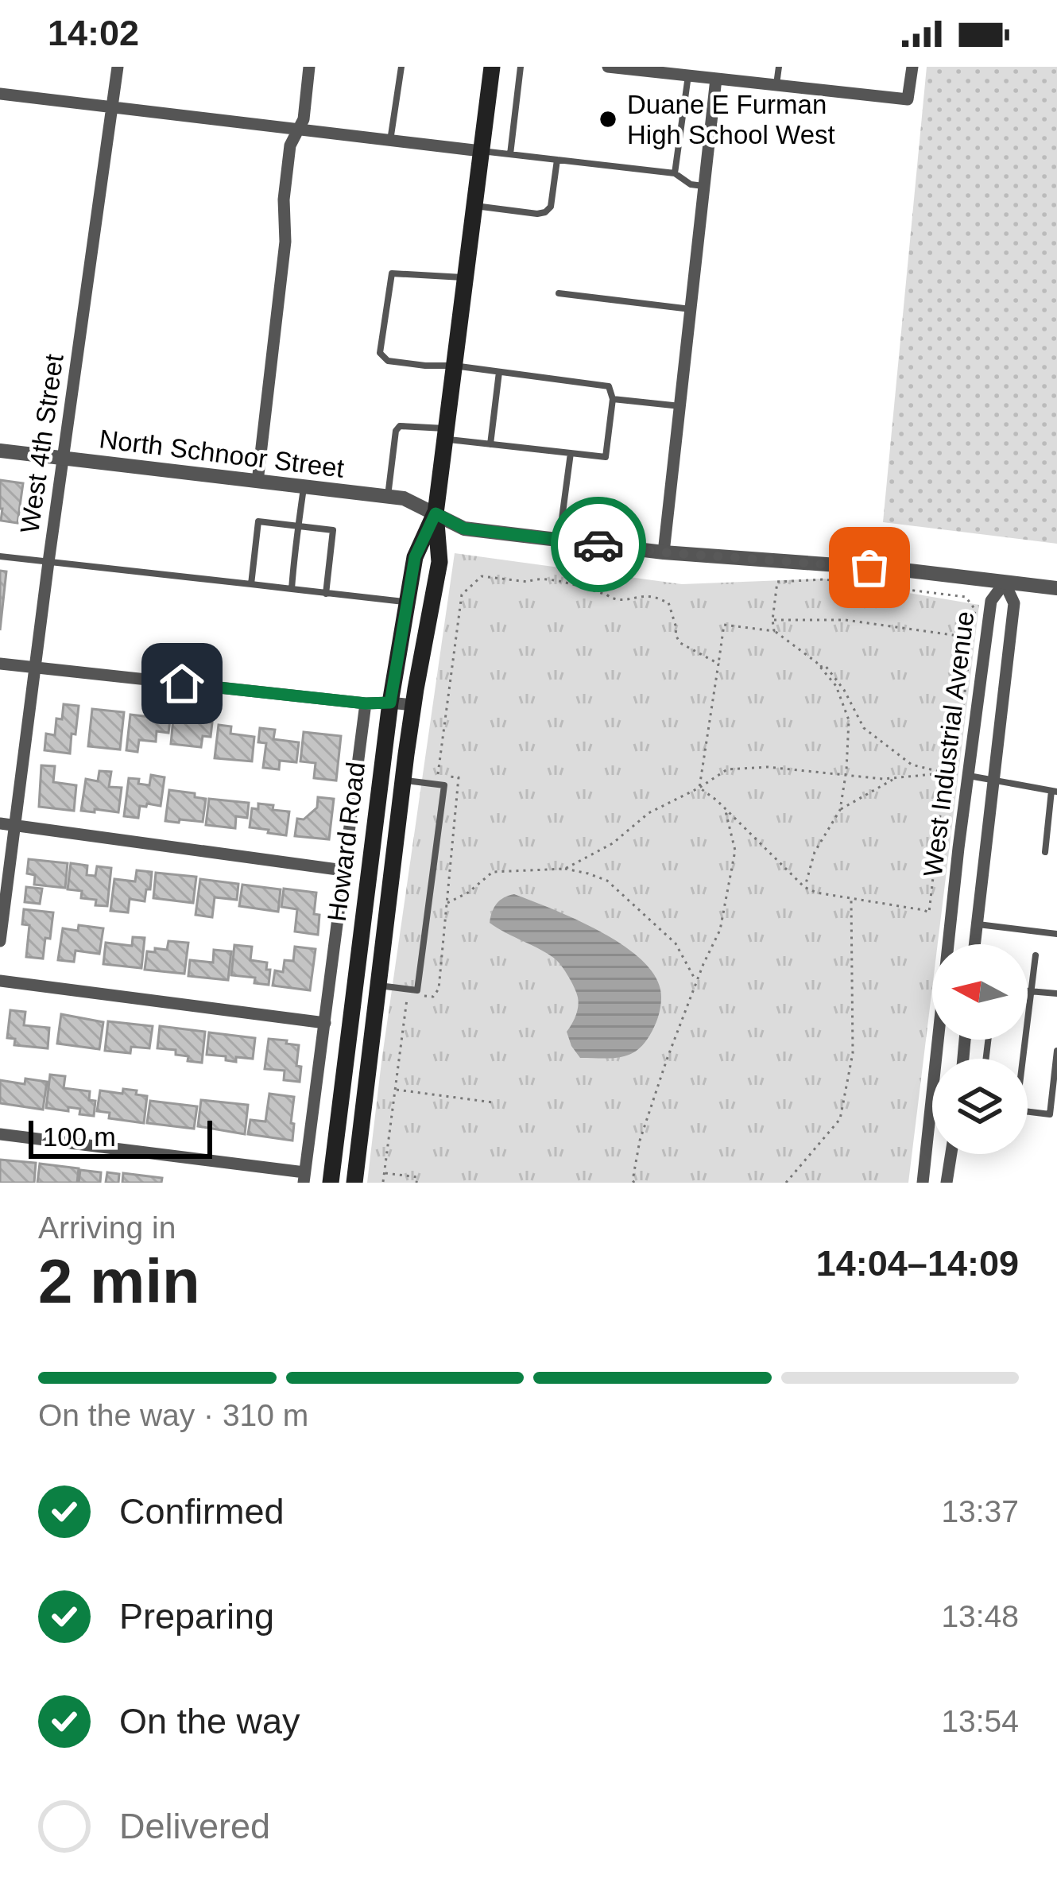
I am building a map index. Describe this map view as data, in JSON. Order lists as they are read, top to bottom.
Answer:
{
  "streets": {
    "main road": ["Howard Road"],
    "street": ["West 4th Street", "North Schnoor Street", "West Industrial Avenue"]
  },
  "crossings": [
    ["West 4th Street", "North Schnoor Street"],
    ["North Schnoor Street", "West Industrial Avenue"],
    ["North Schnoor Street", "Howard Road"]
  ],
  "places": ["Duane E Furman High School West"],
  "scale_bar": "100 m",
  "north": "left",
  "page": {
    "status": "14:02",
    "scale": "100 m",
    "heading": ["2 min", "Arriving in", "14:04–14:09"],
    "bar": "On the way · 310 m",
    "list": [
      ["Confirmed", "13:37"],
      ["Preparing", "13:48"],
      ["On the way", "13:54"],
      "Delivered"
    ]
  }
}
